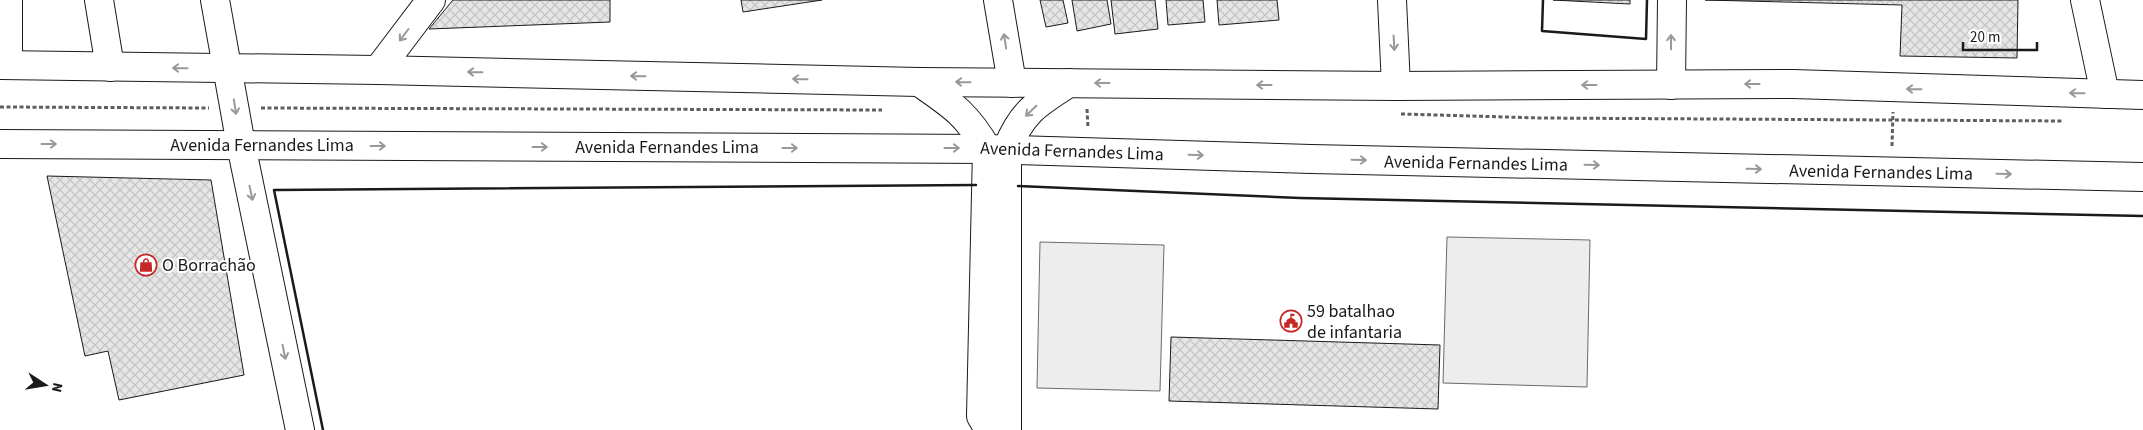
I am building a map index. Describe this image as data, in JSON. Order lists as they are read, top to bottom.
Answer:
{
  "streets": {
    "main road": ["Avenida Fernandes Lima"]
  },
  "places": {
    "shop": ["O Borrachão"],
    "public building": ["59 batalhao de infantaria"]
  },
  "scale_bar": "20 m",
  "north": "right"
}
